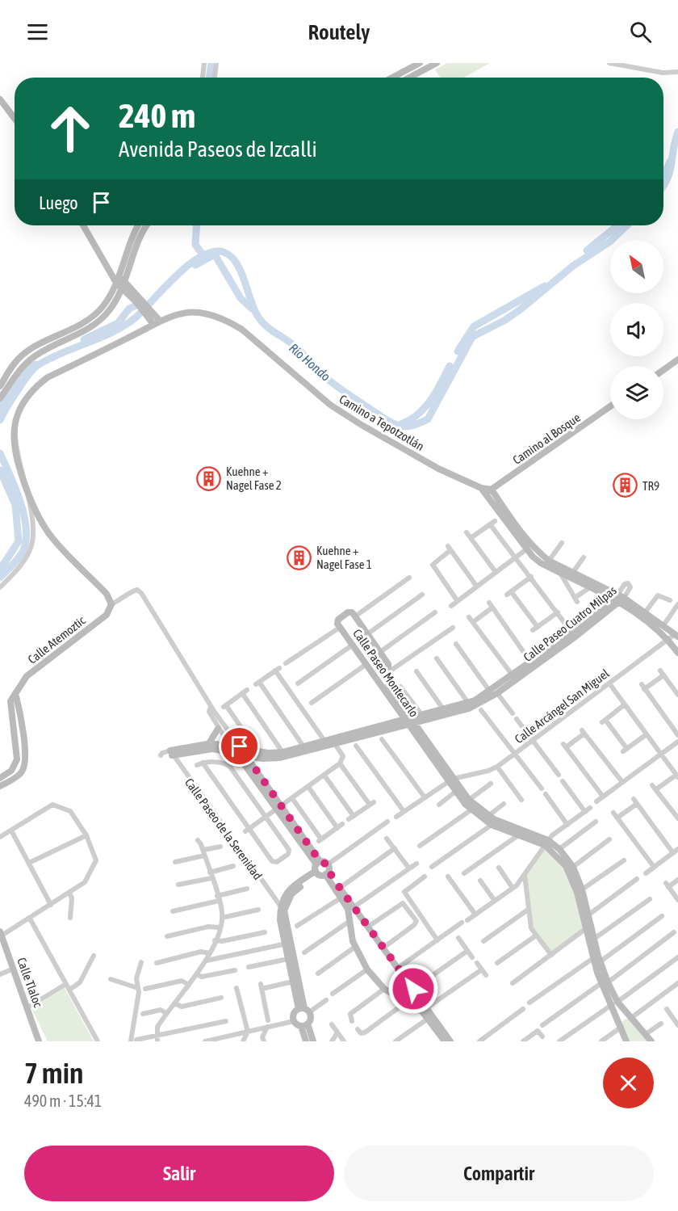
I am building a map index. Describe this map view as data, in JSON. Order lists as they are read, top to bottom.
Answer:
{
  "streets": {
    "street": [
      "Camino a Tepotzotlán",
      "Camino al Bosque",
      "Calle Paseo Cuatro Milpas",
      "Calle Atemoztic",
      "Calle Paseo Montecarlo",
      "Calle Arcángel San Miguel",
      "Calle Paseo de la Serenidad",
      "Calle Tlaloc"
    ]
  },
  "crossings": [
    ["Camino a Tepotzotlán", "Camino al Bosque"],
    ["Camino a Tepotzotlán", "Calle Paseo Cuatro Milpas"],
    ["Camino a Tepotzotlán", "Calle Atemoztic"],
    ["Camino a Tepotzotlán", "Calle Arcángel San Miguel"],
    ["Calle Paseo Cuatro Milpas", "Calle Paseo Montecarlo"],
    ["Calle Paseo Cuatro Milpas", "Calle Paseo de la Serenidad"],
    ["Calle Paseo Montecarlo", "Calle Arcángel San Miguel"]
  ],
  "water": ["Rio Hondo"],
  "places": {
    "building": ["Kuehne + Nagel Fase 2", "TR9", "Kuehne + Nagel Fase 1"]
  },
  "north": "top left",
  "page": {
    "header": "Routely",
    "turn": ["240 m", "Avenida Paseos de Izcalli"],
    "then": "Luego",
    "heading": ["7 min", "490 m · 15:41"],
    "buttons": ["Salir", "Compartir"]
  }
}
